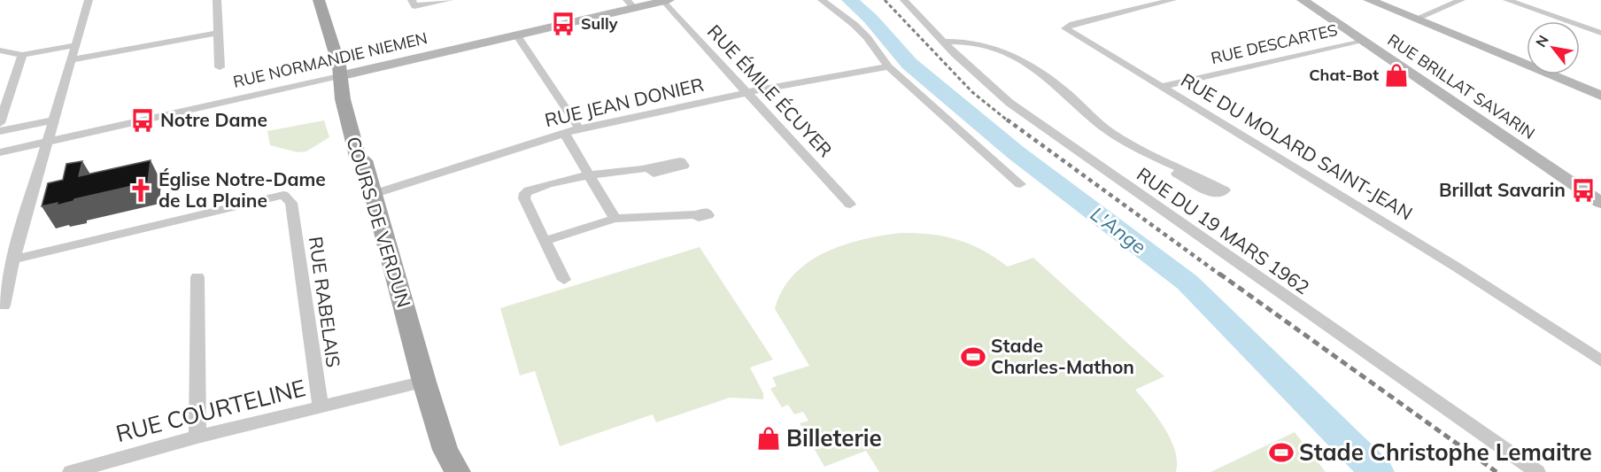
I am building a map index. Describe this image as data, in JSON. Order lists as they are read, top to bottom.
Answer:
{
  "streets": {
    "main road": ["RUE NORMANDIE NIEMEN", "RUE BRILLAT SAVARIN", "COURS DE VERDUN"],
    "street": [
      "RUE DESCARTES",
      "RUE ÉMILE ÉCUYER",
      "RUE JEAN DONIER",
      "RUE DU MOLARD SAINT-JEAN",
      "RUE DU 19 MARS 1962",
      "RUE RABELAIS",
      "RUE COURTELINE"
    ]
  },
  "crossings": [
    ["RUE DESCARTES", "RUE BRILLAT SAVARIN"],
    ["RUE DESCARTES", "RUE DU MOLARD SAINT-JEAN"],
    ["RUE NORMANDIE NIEMEN", "RUE ÉMILE ÉCUYER"],
    ["RUE NORMANDIE NIEMEN", "COURS DE VERDUN"],
    ["RUE ÉMILE ÉCUYER", "RUE JEAN DONIER"],
    ["RUE JEAN DONIER", "COURS DE VERDUN"],
    ["COURS DE VERDUN", "RUE COURTELINE"],
    ["RUE RABELAIS", "RUE COURTELINE"]
  ],
  "water": ["L'Ange"],
  "places": {
    "bus stop": ["Sully", "Notre Dame", "Brillat Savarin"],
    "shop": ["Chat-Bot", "Billeterie"],
    "church": ["Église Notre-Dame de La Plaine"],
    "sports": ["Stade Charles-Mathon", "Stade Christophe Lemaitre"]
  },
  "north": "top left"
}
